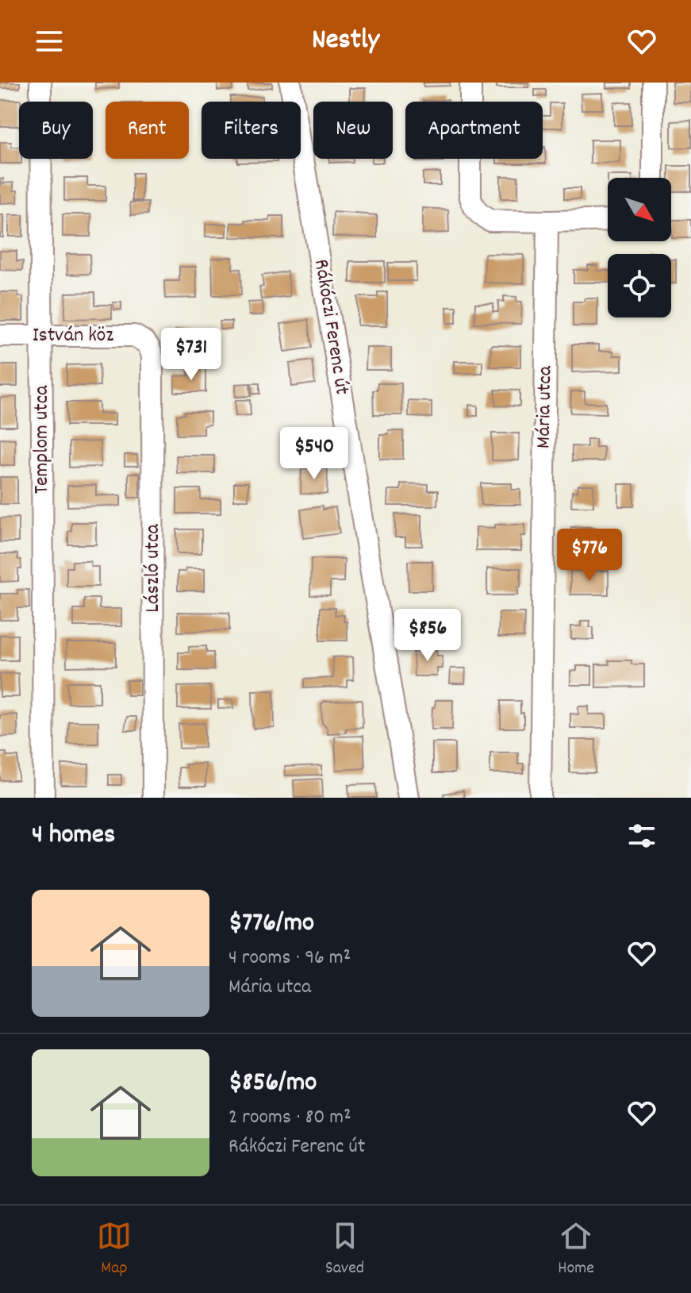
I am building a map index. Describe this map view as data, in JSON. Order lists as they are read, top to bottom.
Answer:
{
  "streets": {
    "street": [
      "Rákóczi Ferenc út",
      "István köz",
      "Mária utca",
      "Templom utca",
      "László utca"
    ]
  },
  "crossings": [
    ["István köz", "Templom utca"],
    ["István köz", "László utca"]
  ],
  "north": "bottom right",
  "page": {
    "header": "Nestly",
    "chip": [
      "Buy",
      "Rent",
      "Filters",
      "New",
      "Apartment"
    ],
    "price": [
      "$731",
      "$540",
      "$776",
      "$856"
    ],
    "heading": "4 homes",
    "list": [
      {
        "name": "$776/mo",
        "note": "4 rooms · 96 m² · Mária utca"
      },
      {
        "name": "$856/mo",
        "note": "2 rooms · 80 m² · Rákóczi Ferenc út"
      }
    ],
    "tabs": ["Map", "Saved", "Home"]
  }
}
